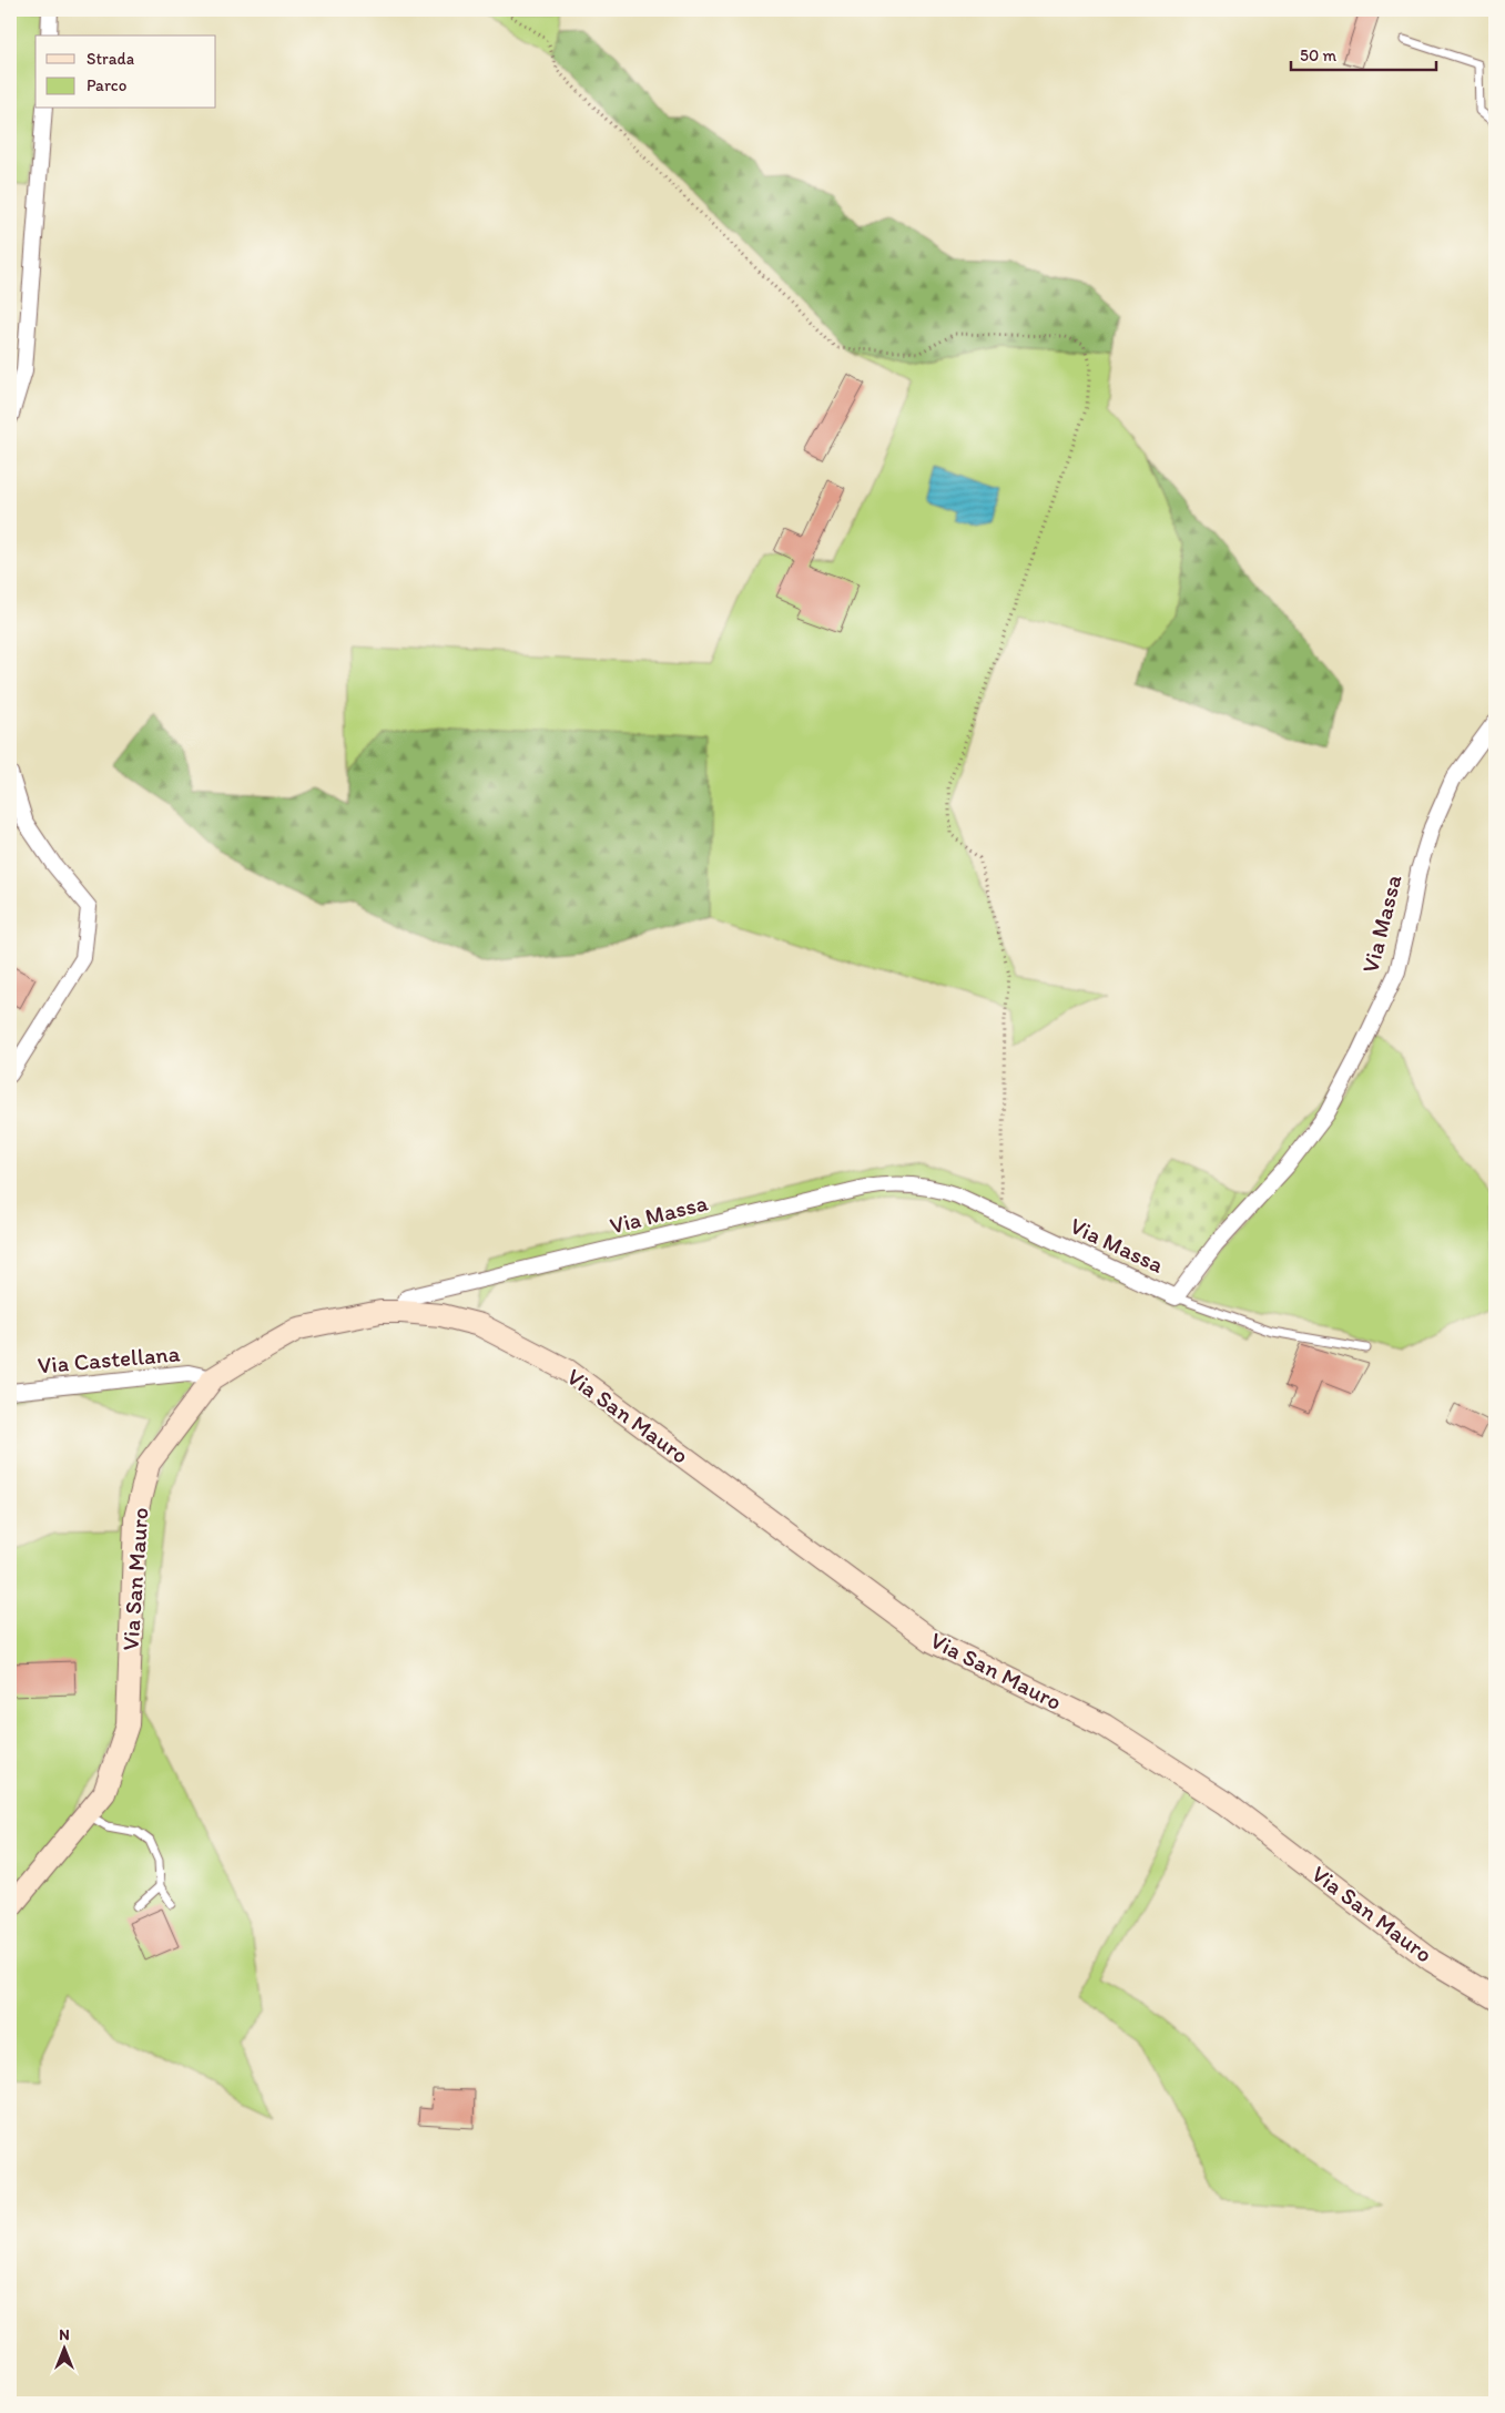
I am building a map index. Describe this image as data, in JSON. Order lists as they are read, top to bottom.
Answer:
{
  "streets": {
    "main road": ["Via San Mauro"],
    "street": ["Via Massa", "Via Castellana"]
  },
  "crossings": [
    ["Via Massa", "Via San Mauro"],
    ["Via Castellana", "Via San Mauro"]
  ],
  "legend": ["Strada", "Parco"],
  "scale_bar": "50 m",
  "north": "top"
}
